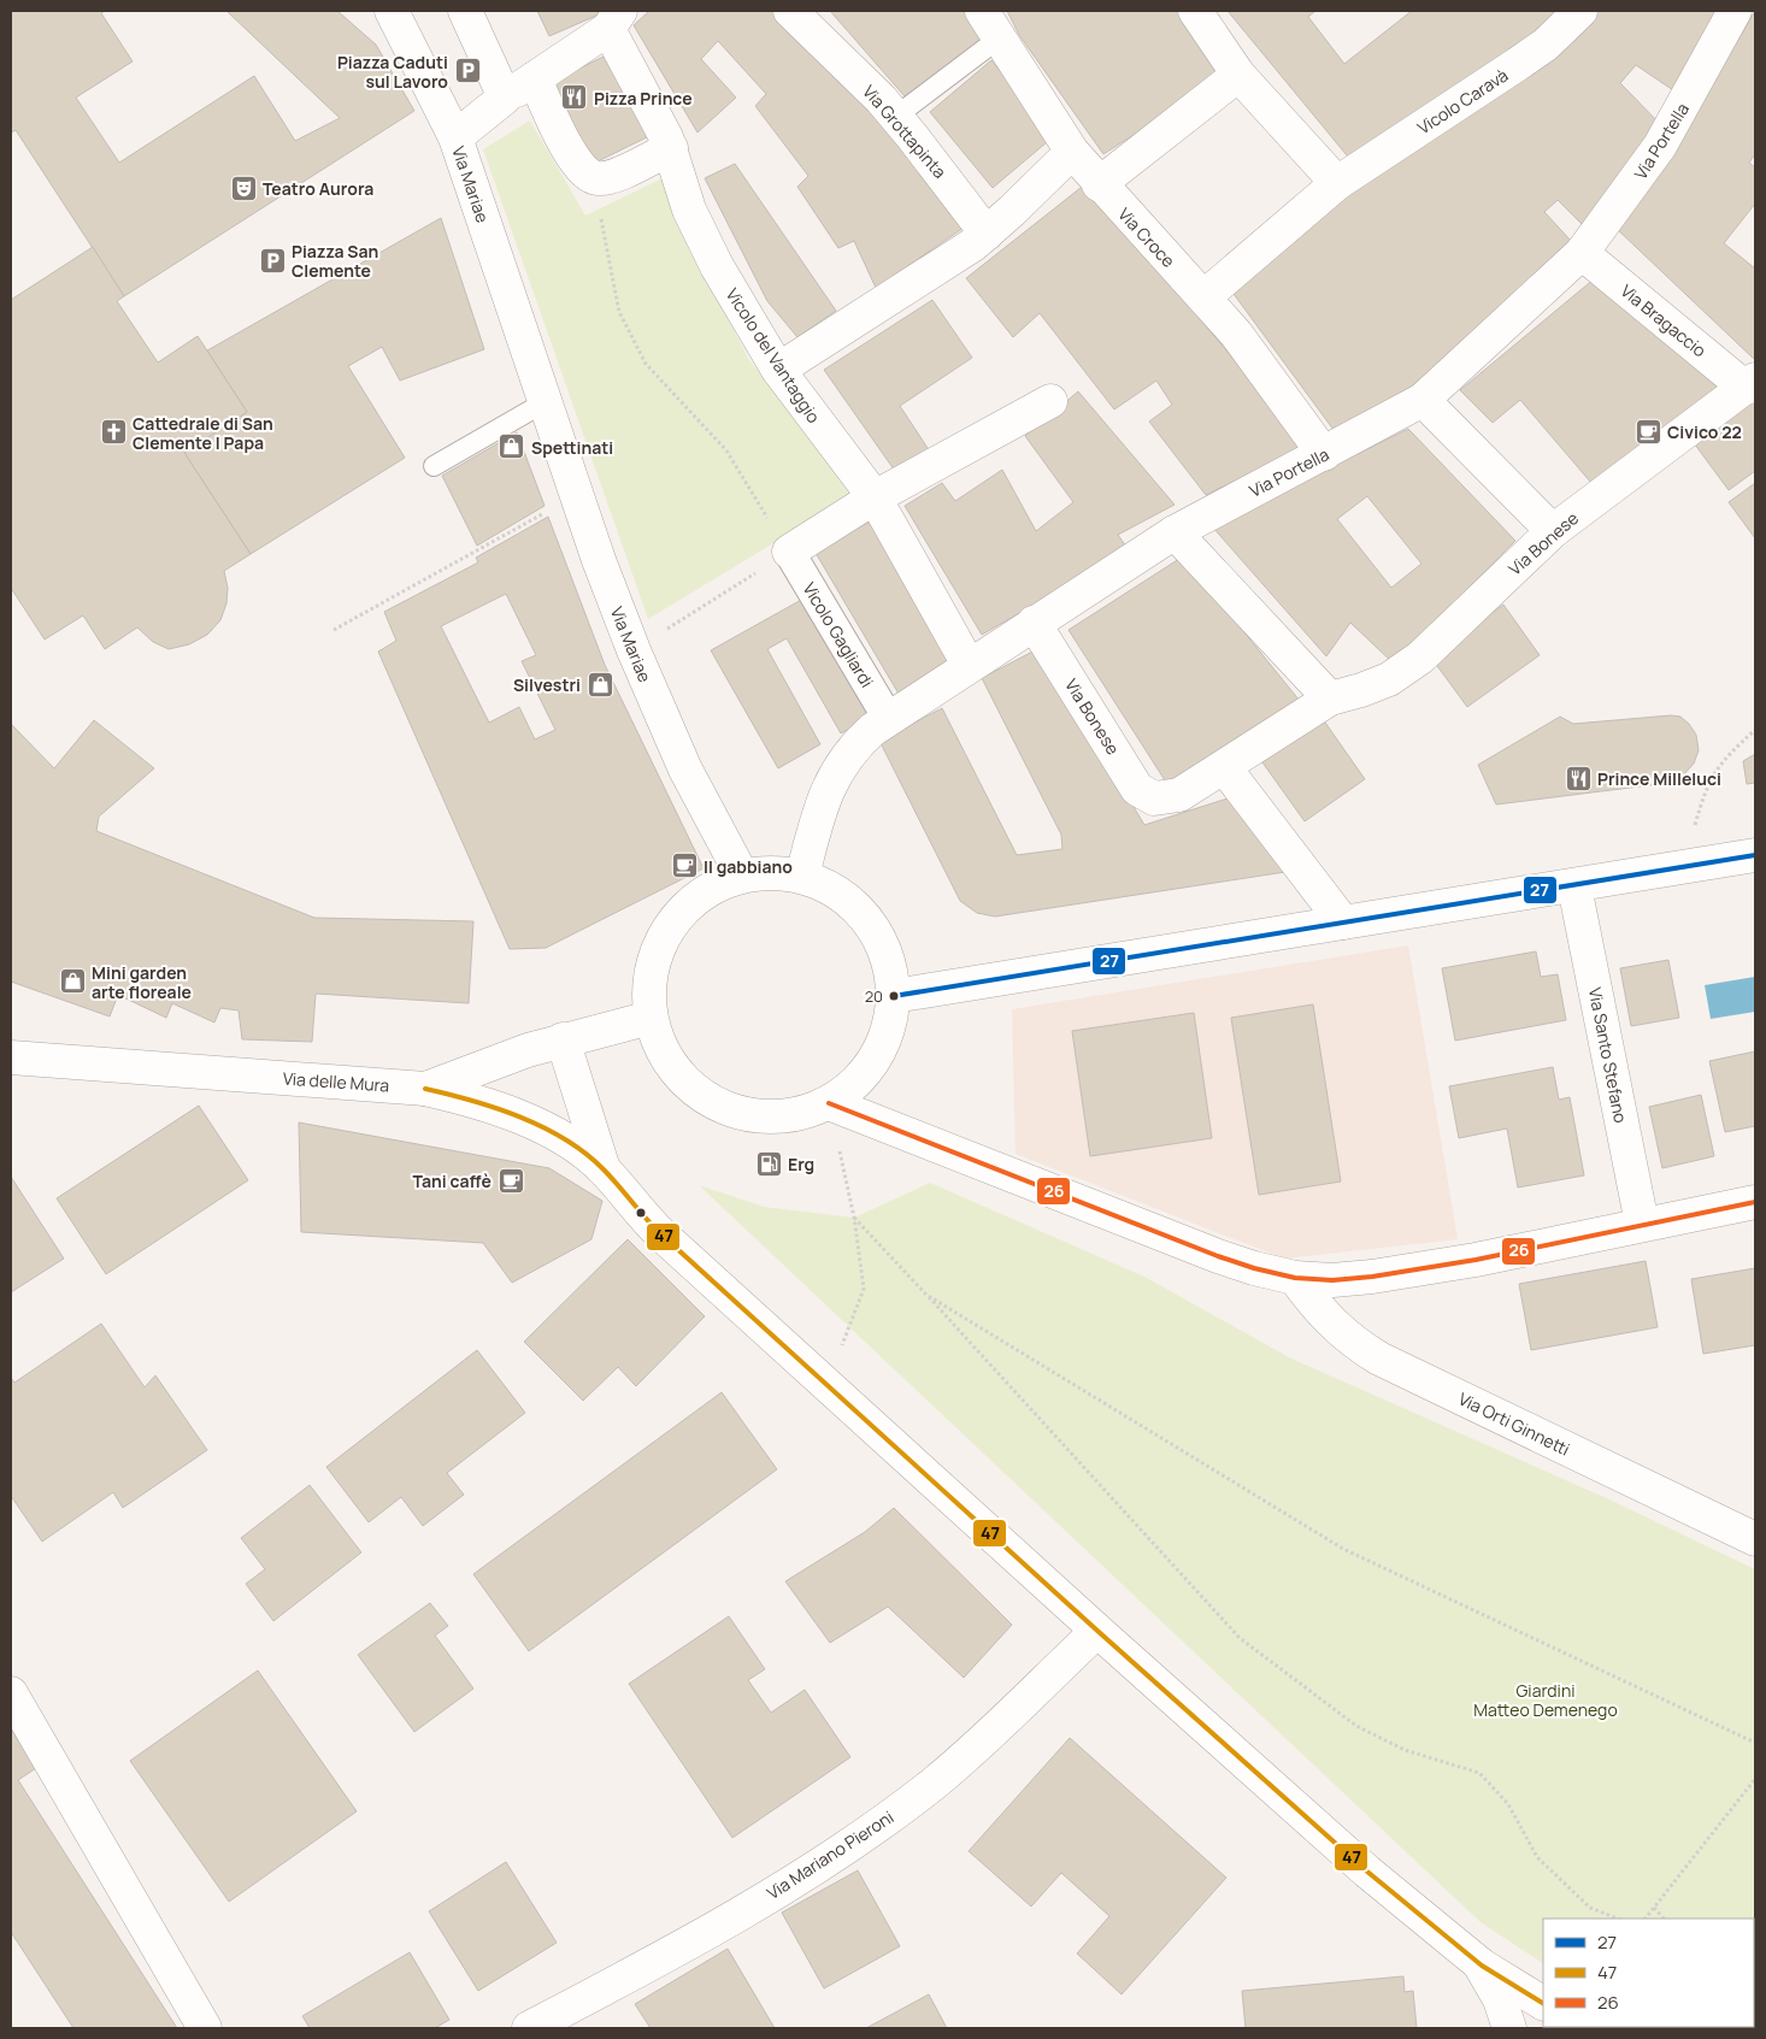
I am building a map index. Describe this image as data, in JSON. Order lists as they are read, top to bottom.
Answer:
{
  "streets": {
    "street": [
      "Vicolo Caravà",
      "Via Grottapinta",
      "Via Portella",
      "Via Mariae",
      "Via Croce",
      "Via Bragaccio",
      "Vicolo del Vantaggio",
      "Via Bonese",
      "Vicolo Gagliardi",
      "Via Santo Stefano",
      "Via delle Mura",
      "Via Orti Ginnetti",
      "Via Mariano Pieroni"
    ]
  },
  "crossings": [
    ["Vicolo Caravà", "Via Croce"],
    ["Via Portella", "Via Croce"],
    ["Via Portella", "Via Bragaccio"],
    ["Via Portella", "Vicolo del Vantaggio"],
    ["Via Portella", "Via Bonese"],
    ["Via Portella", "Vicolo Gagliardi"],
    ["Via Bragaccio", "Via Bonese"]
  ],
  "parks": ["Giardini Matteo Demenego"],
  "places": {
    "parking": ["Piazza Caduti sul Lavoro", "Piazza San Clemente"],
    "restaurant": ["Pizza Prince", "Prince Milleluci"],
    "theatre": ["Teatro Aurora"],
    "cafe": ["Civico 22", "Il gabbiano", "Tani caffè"],
    "church": ["Cattedrale di San Clemente I Papa"],
    "shop": ["Spettinati", "Silvestri", "Mini garden arte floreale"],
    "other": ["20"],
    "fuel station": ["Erg"]
  },
  "lines": ["transit line 27", "transit line 47", "transit line 26"],
  "legend": ["27", "47", "26"]
}
